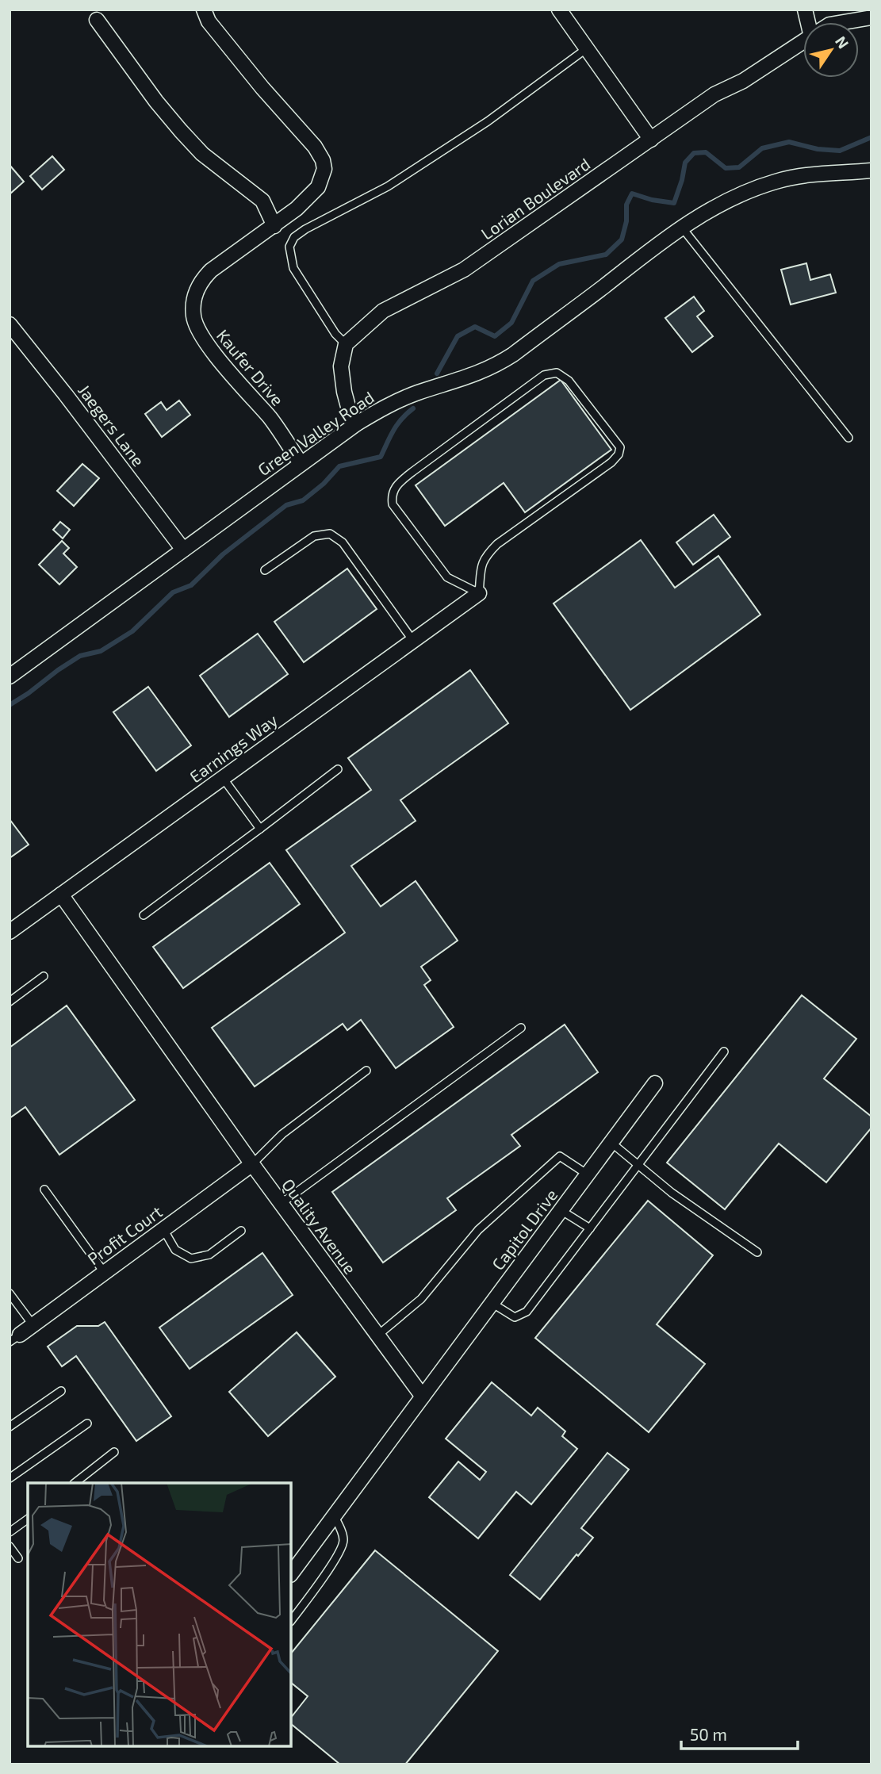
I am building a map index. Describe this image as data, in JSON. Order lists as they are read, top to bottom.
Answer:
{
  "streets": {
    "street": [
      "Lorian Boulevard",
      "Kaufer Drive",
      "Jaegers Lane",
      "Green Valley Road",
      "Earnings Way",
      "Quality Avenue",
      "Capitol Drive",
      "Profit Court"
    ]
  },
  "crossings": [
    ["Kaufer Drive", "Green Valley Road"],
    ["Jaegers Lane", "Green Valley Road"],
    ["Earnings Way", "Quality Avenue"],
    ["Quality Avenue", "Capitol Drive"],
    ["Quality Avenue", "Profit Court"]
  ],
  "scale_bar": "50 m",
  "north": "top right"
}
